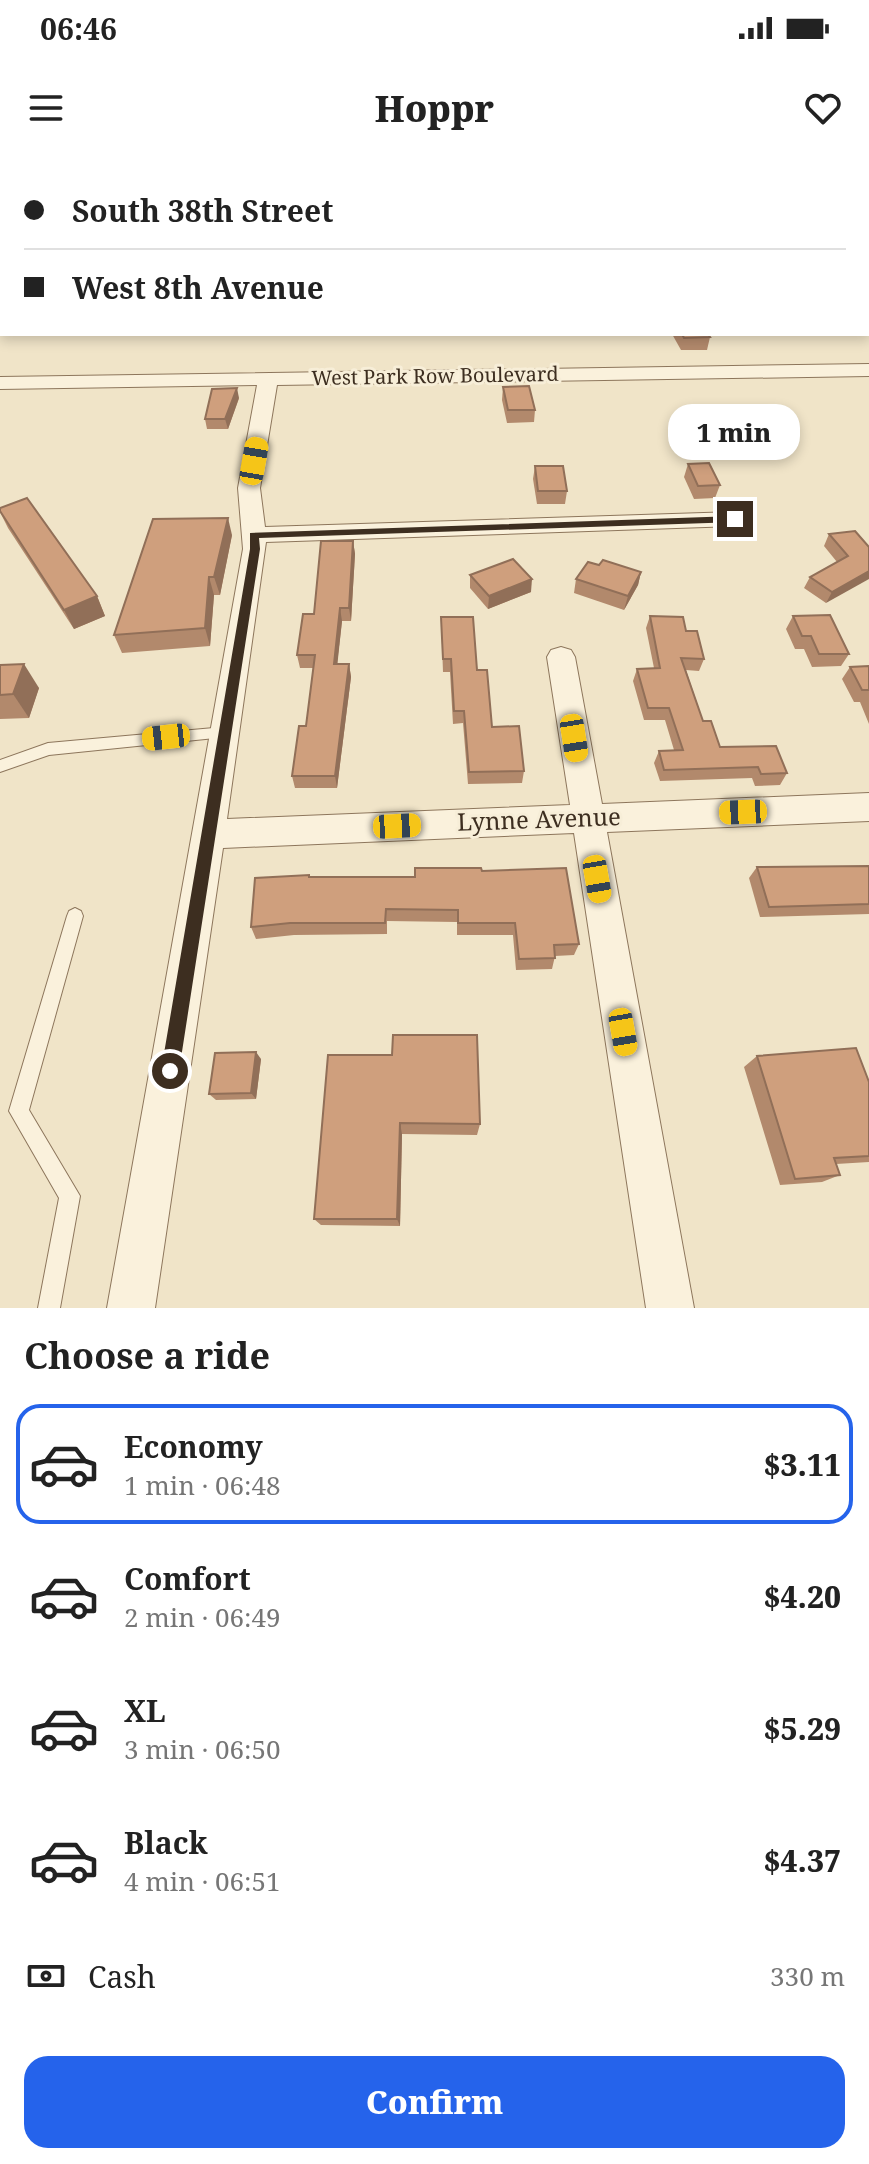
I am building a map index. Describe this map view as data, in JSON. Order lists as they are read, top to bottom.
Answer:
{
  "streets": {
    "street": ["West Park Row Boulevard", "Lynne Avenue"]
  },
  "page": {
    "status": "06:46",
    "header": "Hoppr",
    "banner": ["South 38th Street", "West 8th Avenue"],
    "bubble": "1 min",
    "heading": "Choose a ride",
    "list": [
      {
        "name": "Economy",
        "note": "1 min · 06:48",
        "value": "$3.11"
      },
      {
        "name": "Comfort",
        "note": "2 min · 06:49",
        "value": "$4.20"
      },
      {
        "name": "XL",
        "note": "3 min · 06:50",
        "value": "$5.29"
      },
      {
        "name": "Black",
        "note": "4 min · 06:51",
        "value": "$4.37"
      }
    ],
    "pay": ["Cash", "330 m"],
    "buttons": "Confirm"
  }
}
